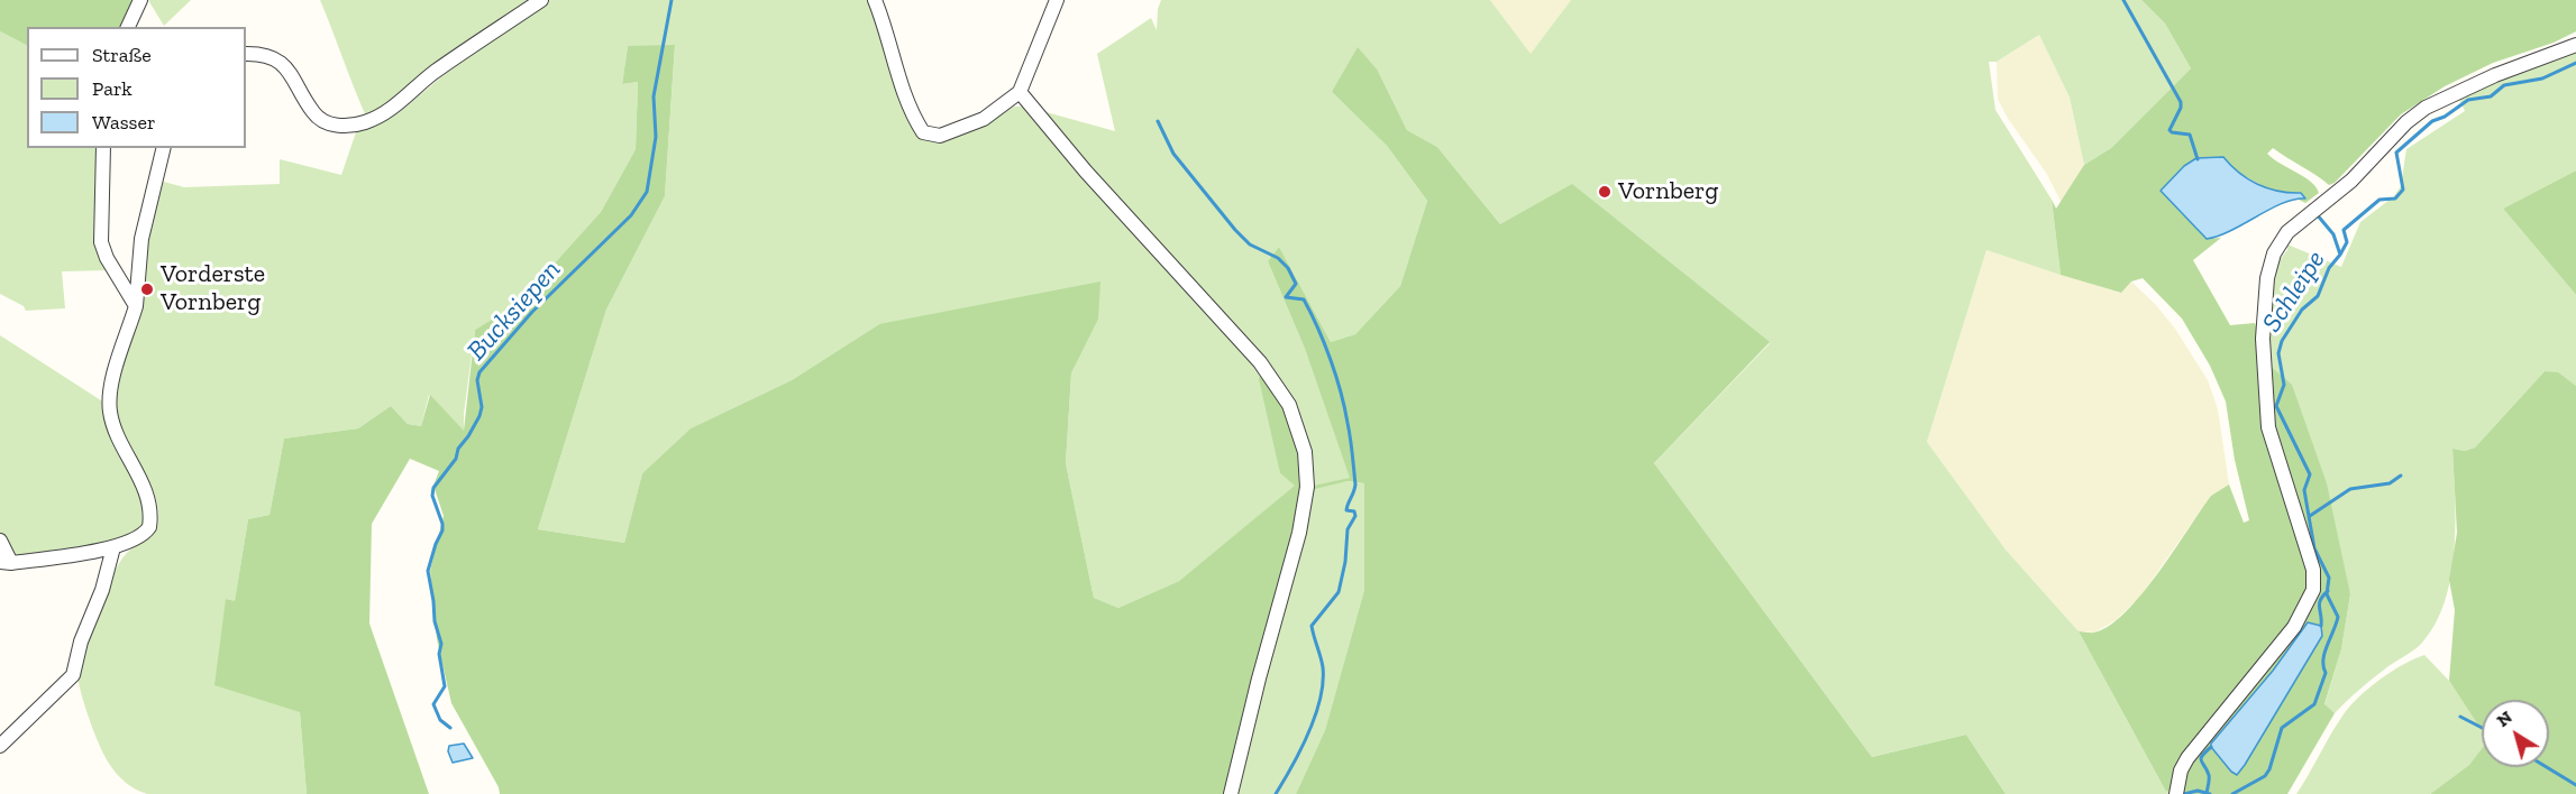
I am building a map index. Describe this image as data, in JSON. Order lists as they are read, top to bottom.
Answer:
{
  "water": ["Schleipe", "Bucksiepen"],
  "places": ["Vornberg", "Vorderste Vornberg"],
  "legend": ["Straße", "Park", "Wasser"],
  "north": "top left"
}
